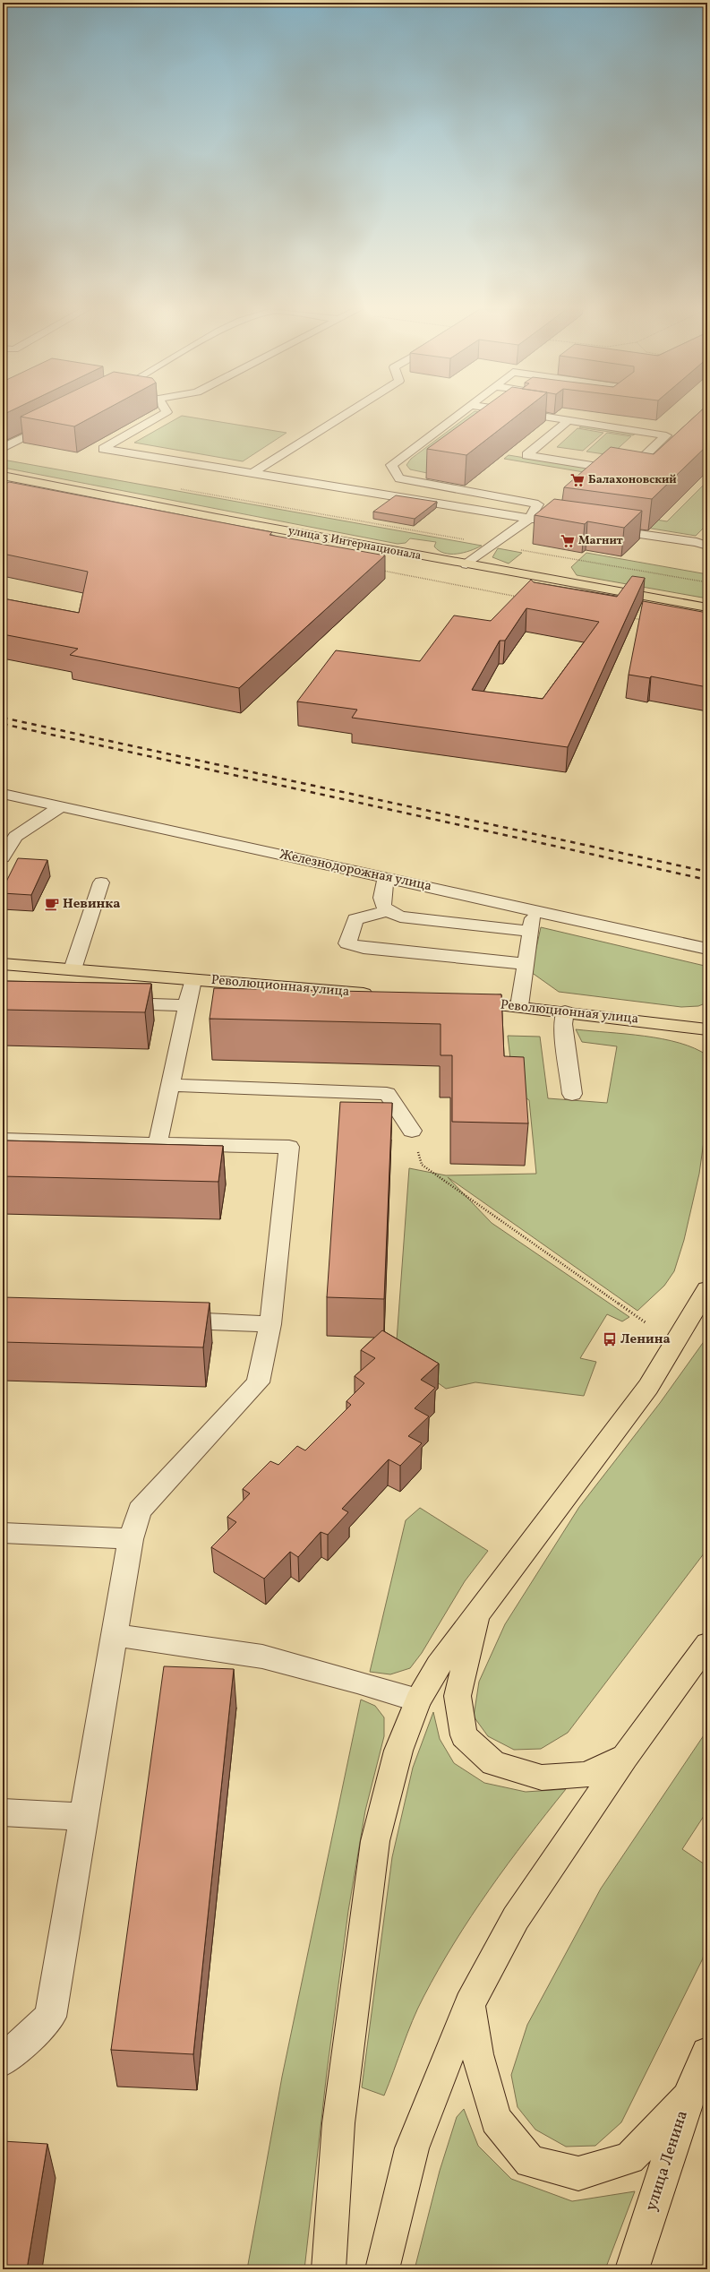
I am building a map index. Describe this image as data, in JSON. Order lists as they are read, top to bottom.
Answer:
{
  "streets": {
    "main road": ["улица 3 Интернационала", "Революционная улица", "улица Ленина"],
    "street": ["Железнодорожная улица"]
  },
  "places": {
    "supermarket": ["Балахоновский", "Магнит"],
    "cafe": ["Невинка"],
    "bus stop": ["Ленина"]
  }
}
